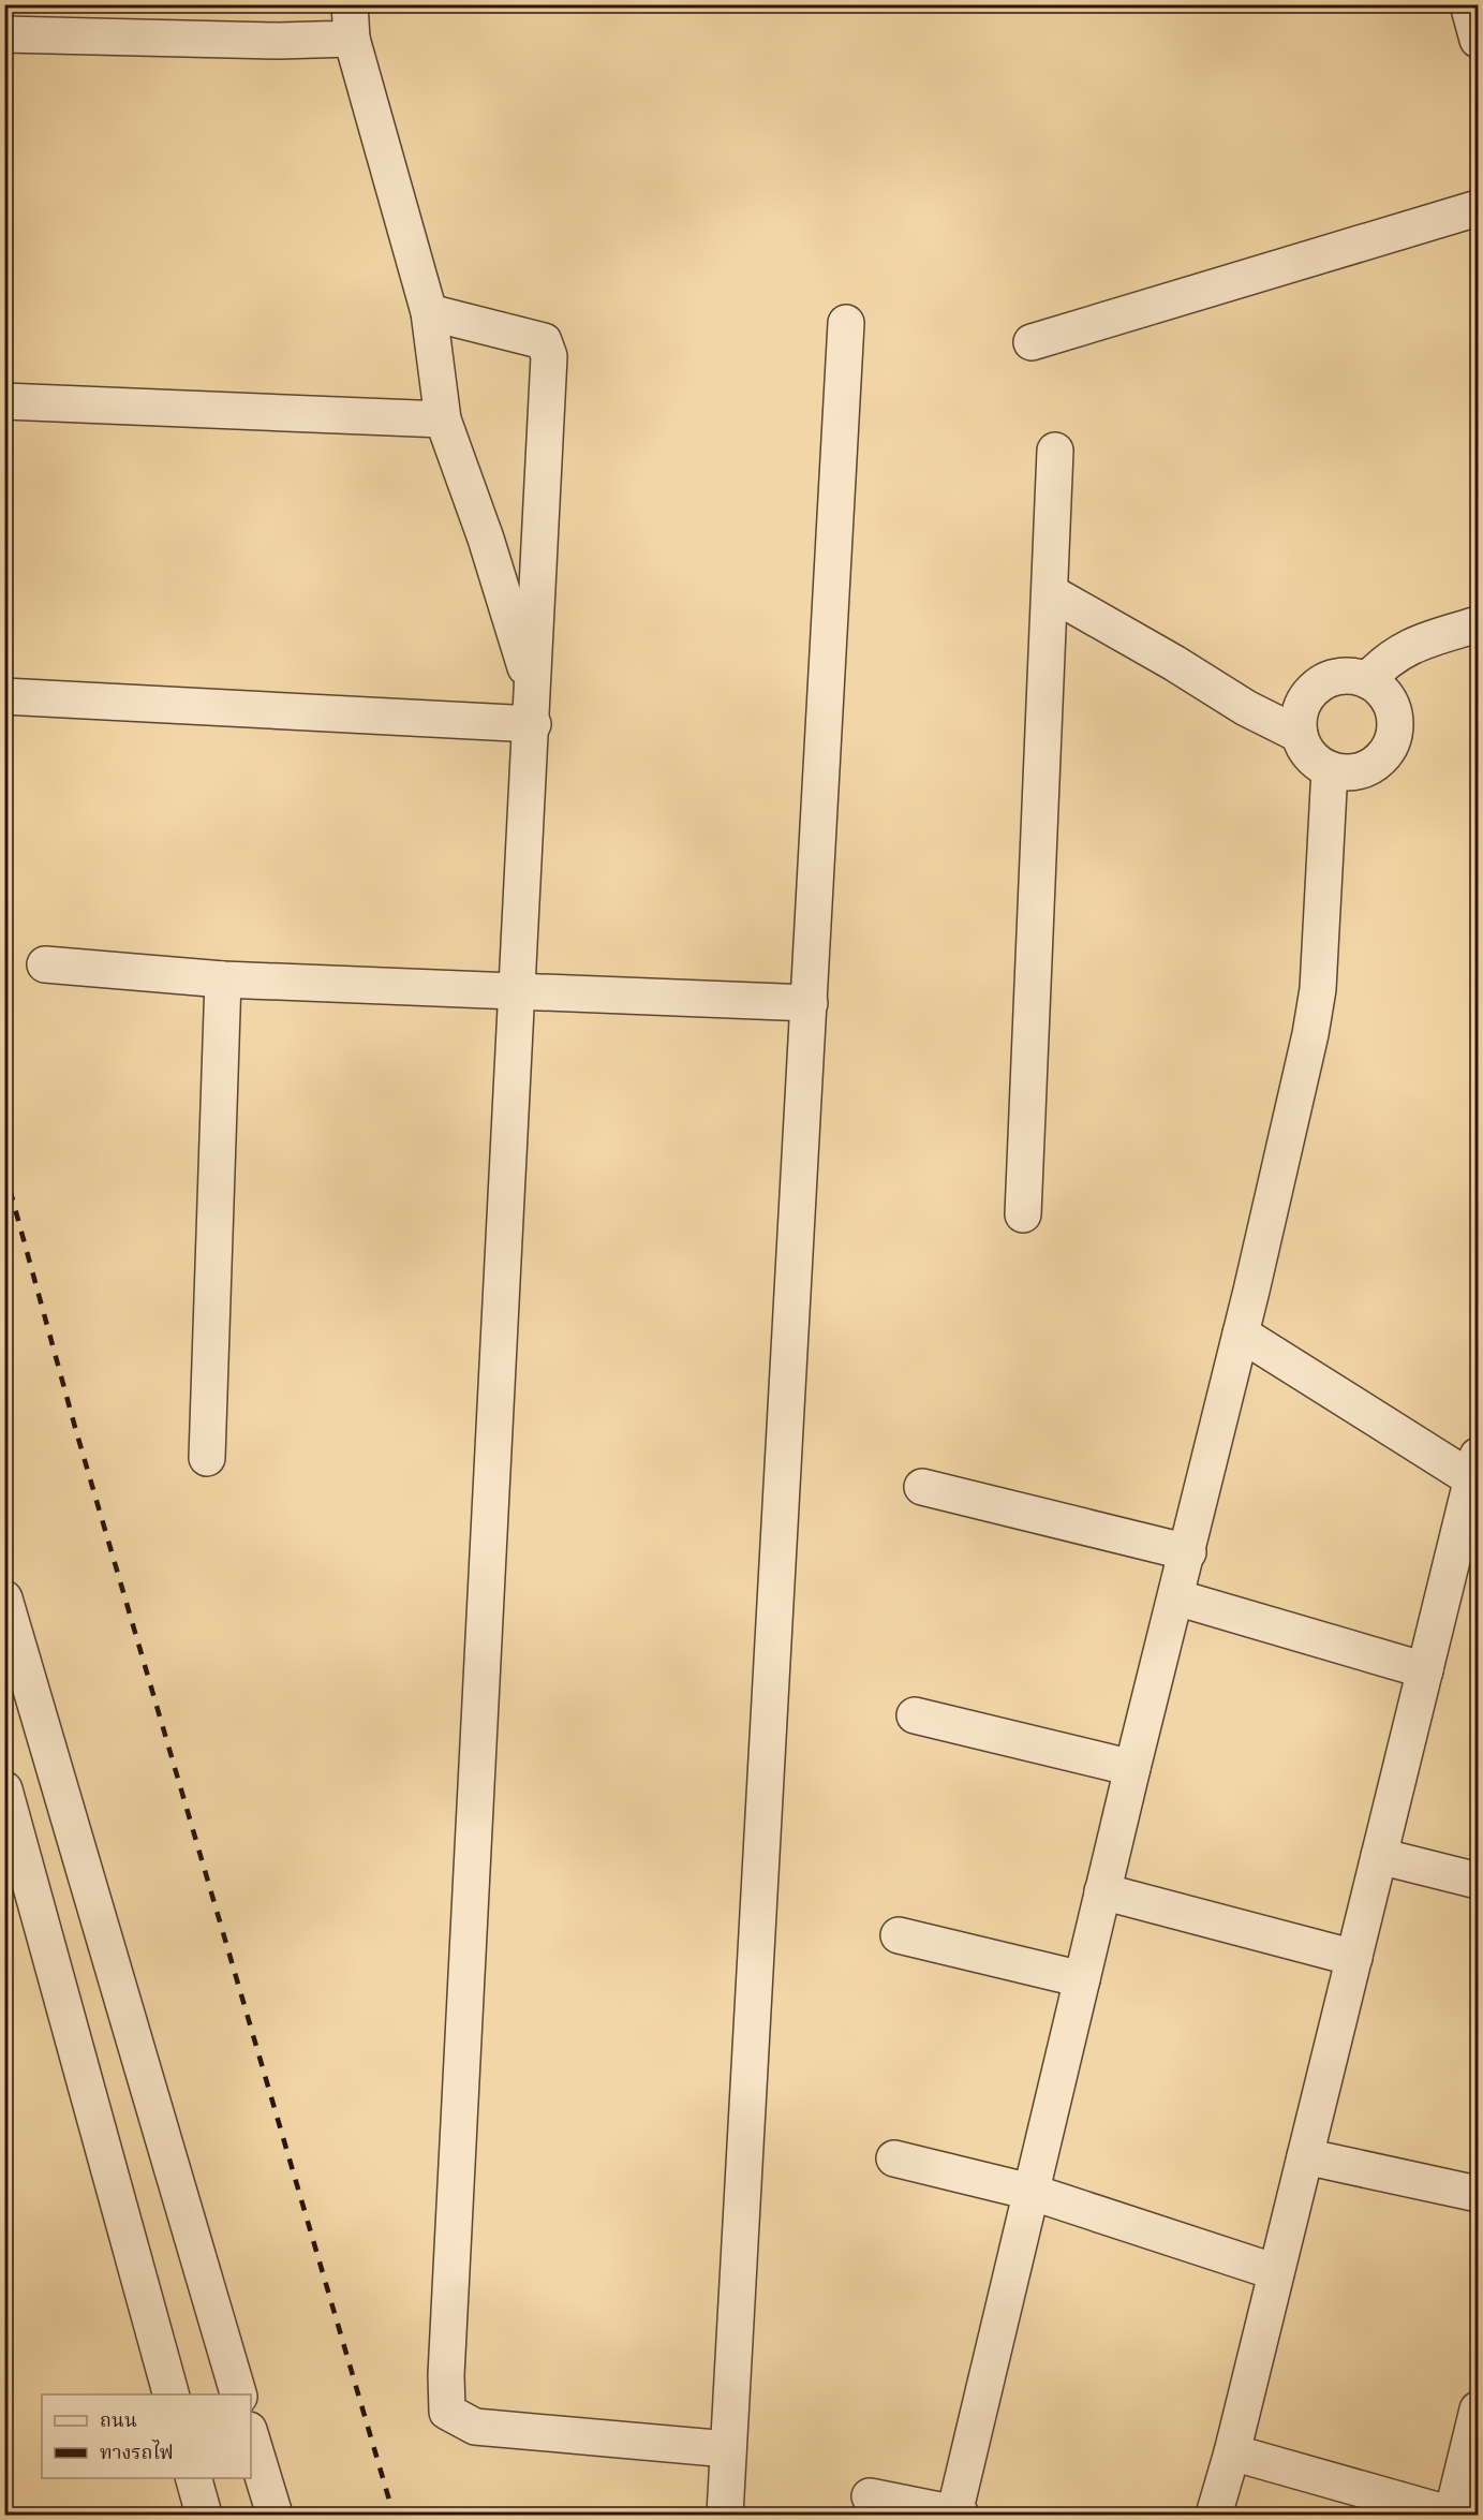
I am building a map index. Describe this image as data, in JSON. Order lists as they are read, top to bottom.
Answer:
{
  "legend": ["ถนน", "ทางรถไฟ"]
}
